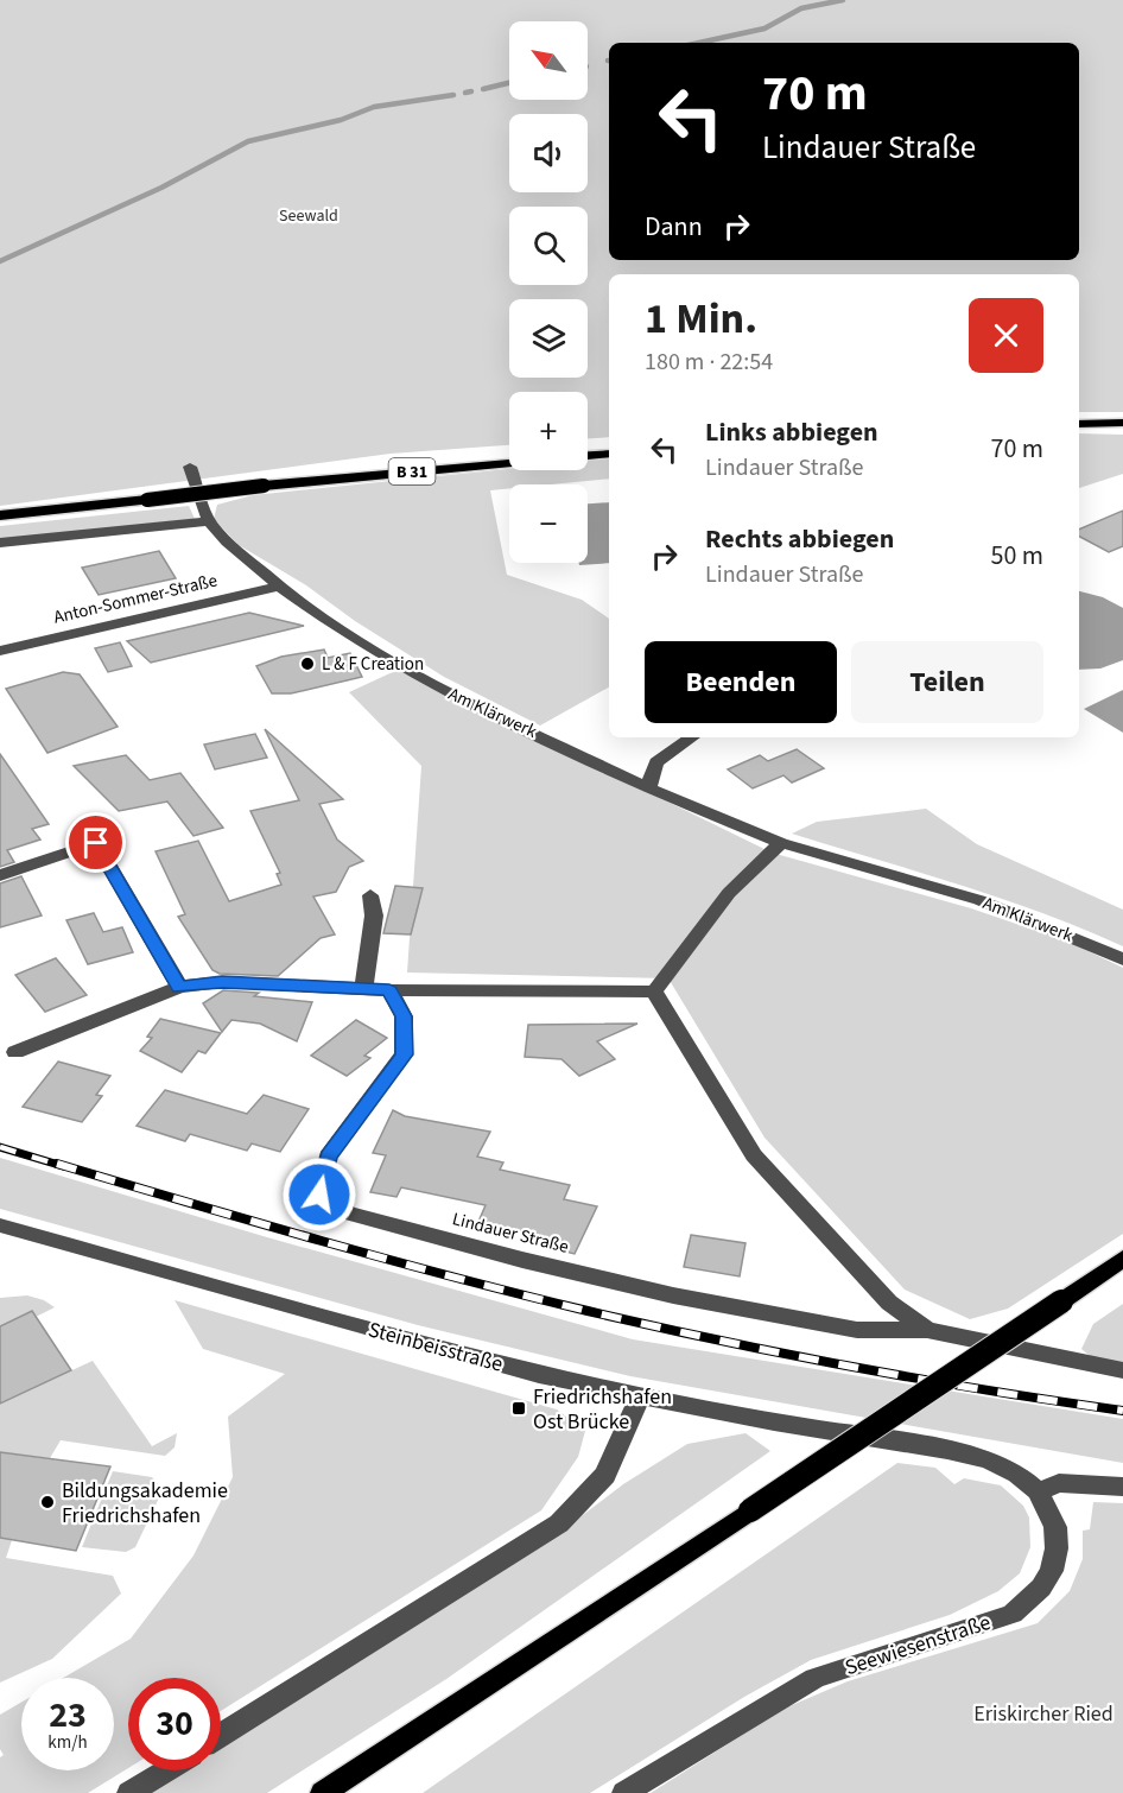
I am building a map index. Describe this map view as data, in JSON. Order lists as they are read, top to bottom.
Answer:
{
  "streets": {
    "main road": ["B 31"],
    "street": [
      "Anton-Sommer-Straße",
      "Am Klärwerk",
      "Lindauer Straße",
      "Steinbeisstraße",
      "Seewiesenstraße"
    ]
  },
  "crossings": [
    ["Anton-Sommer-Straße", "Am Klärwerk"],
    ["Steinbeisstraße", "Seewiesenstraße"]
  ],
  "parks": ["Seewald", "Eriskircher Ried"],
  "places": {
    "other": ["L & F Creation", "Bildungsakademie Friedrichshafen"],
    "transit": ["Friedrichshafen Ost Brücke"]
  },
  "north": "top left",
  "page": {
    "map_buttons": ["+", "−"],
    "turn": ["70 m", "Lindauer Straße"],
    "then": "Dann",
    "heading": ["1 Min.", "180 m · 22:54"],
    "list": [
      {
        "name": "Links abbiegen",
        "note": "Lindauer Straße",
        "value": "70 m"
      },
      {
        "name": "Rechts abbiegen",
        "note": "Lindauer Straße",
        "value": "50 m"
      }
    ],
    "buttons": ["Beenden", "Teilen"],
    "speed": "23 km/h",
    "limit": "30"
  }
}
